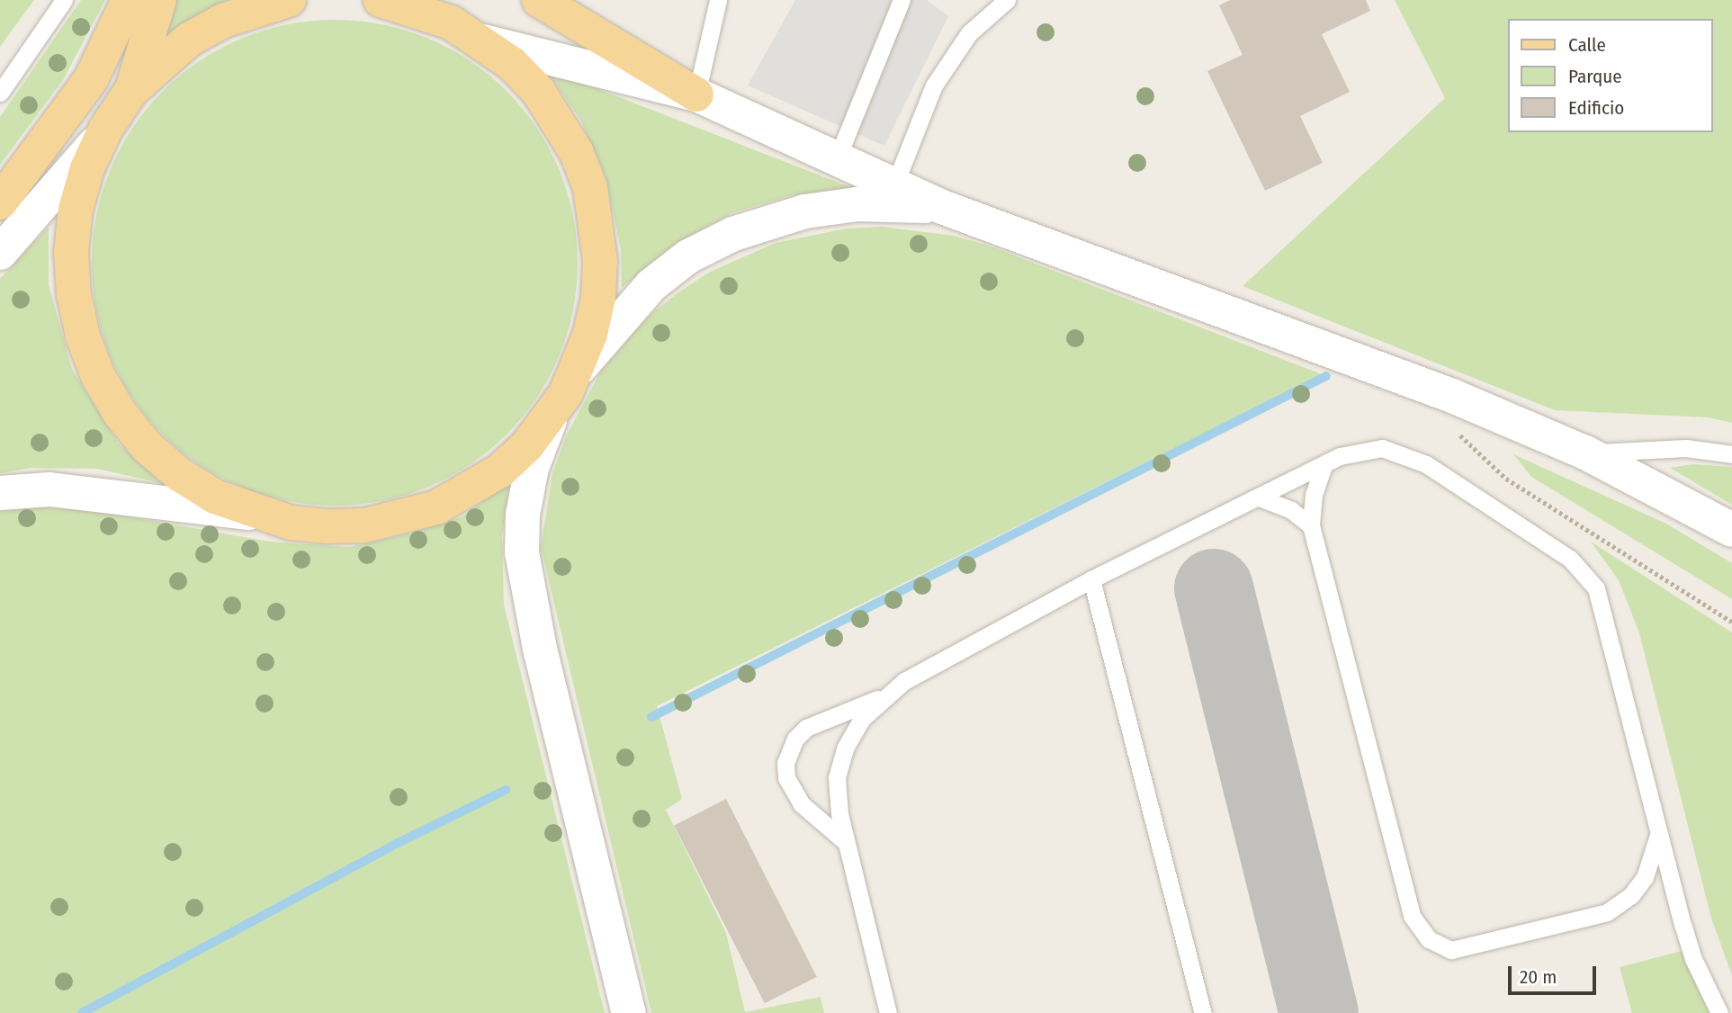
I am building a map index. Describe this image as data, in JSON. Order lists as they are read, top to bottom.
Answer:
{
  "legend": ["Calle", "Parque", "Edificio"],
  "scale_bar": "20 m"
}
